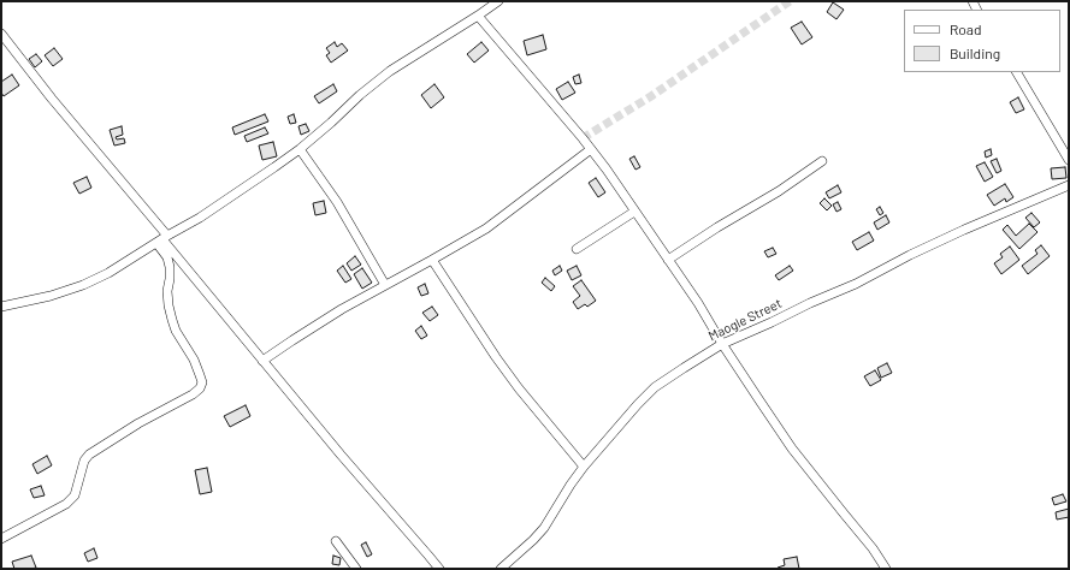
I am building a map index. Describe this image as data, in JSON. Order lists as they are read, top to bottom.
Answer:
{
  "streets": {
    "street": ["Maogle Street"]
  },
  "legend": ["Road", "Building"]
}
